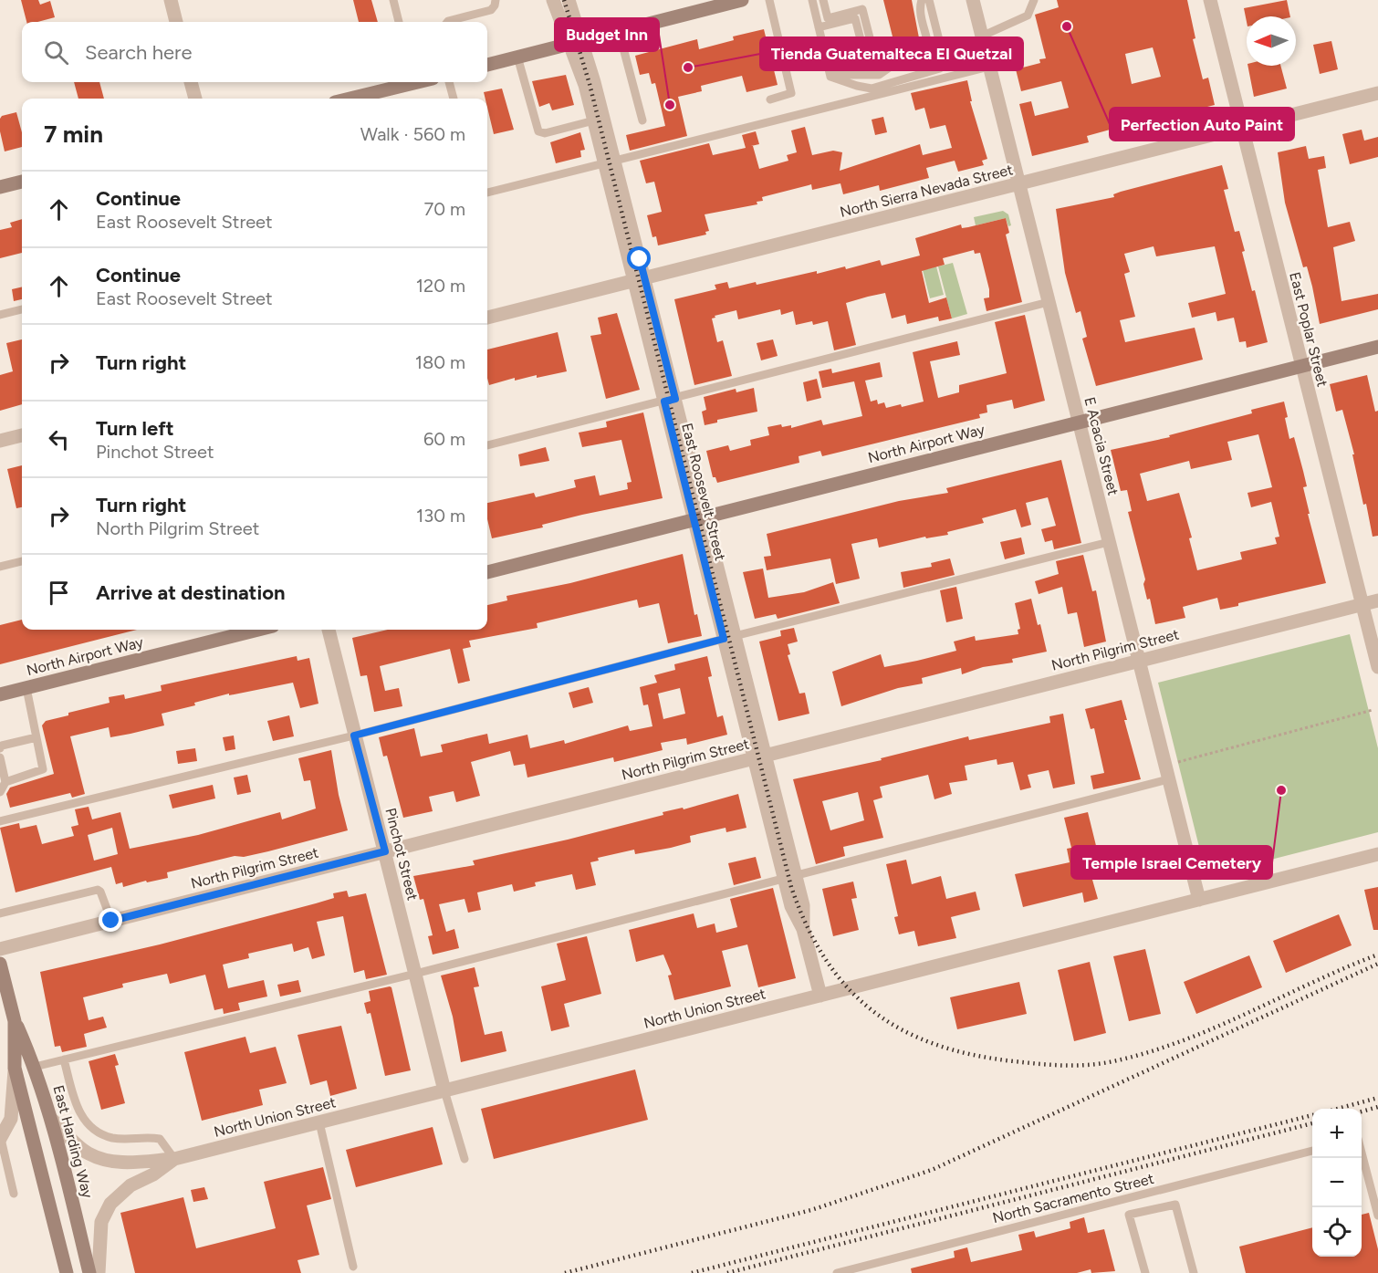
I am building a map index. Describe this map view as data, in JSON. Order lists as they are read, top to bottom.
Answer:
{
  "streets": {
    "main road": ["North Airport Way", "East Harding Way"],
    "street": [
      "North Sierra Nevada Street",
      "East Poplar Street",
      "E Acacia Street",
      "East Roosevelt Street",
      "North Pilgrim Street",
      "Pinchot Street",
      "North Union Street"
    ],
    "lane": ["North Sacramento Street"]
  },
  "crossings": [
    ["North Sierra Nevada Street", "East Poplar Street"],
    ["North Sierra Nevada Street", "E Acacia Street"],
    ["North Sierra Nevada Street", "East Roosevelt Street"],
    ["East Poplar Street", "North Airport Way"],
    ["East Poplar Street", "North Pilgrim Street"],
    ["North Airport Way", "E Acacia Street"],
    ["North Airport Way", "East Roosevelt Street"],
    ["E Acacia Street", "North Pilgrim Street"],
    ["E Acacia Street", "North Union Street"],
    ["East Roosevelt Street", "North Pilgrim Street"],
    ["East Roosevelt Street", "North Union Street"],
    ["North Pilgrim Street", "Pinchot Street"],
    ["Pinchot Street", "North Union Street"],
    ["North Union Street", "East Harding Way"]
  ],
  "places": [
    "Perfection Auto Paint",
    "Tienda Guatemalteca El Quetzal",
    "Budget Inn",
    "Temple Israel Cemetery"
  ],
  "north": "left",
  "page": {
    "search": "Search here",
    "heading": ["7 min", "Walk · 560 m"],
    "list": [
      ["Continue", "East Roosevelt Street", "70 m"],
      ["Continue", "East Roosevelt Street", "120 m"],
      ["Turn right", "180 m"],
      ["Turn left", "Pinchot Street", "60 m"],
      ["Turn right", "North Pilgrim Street", "130 m"],
      "Arrive at destination"
    ],
    "map_buttons": ["+", "−"]
  }
}
